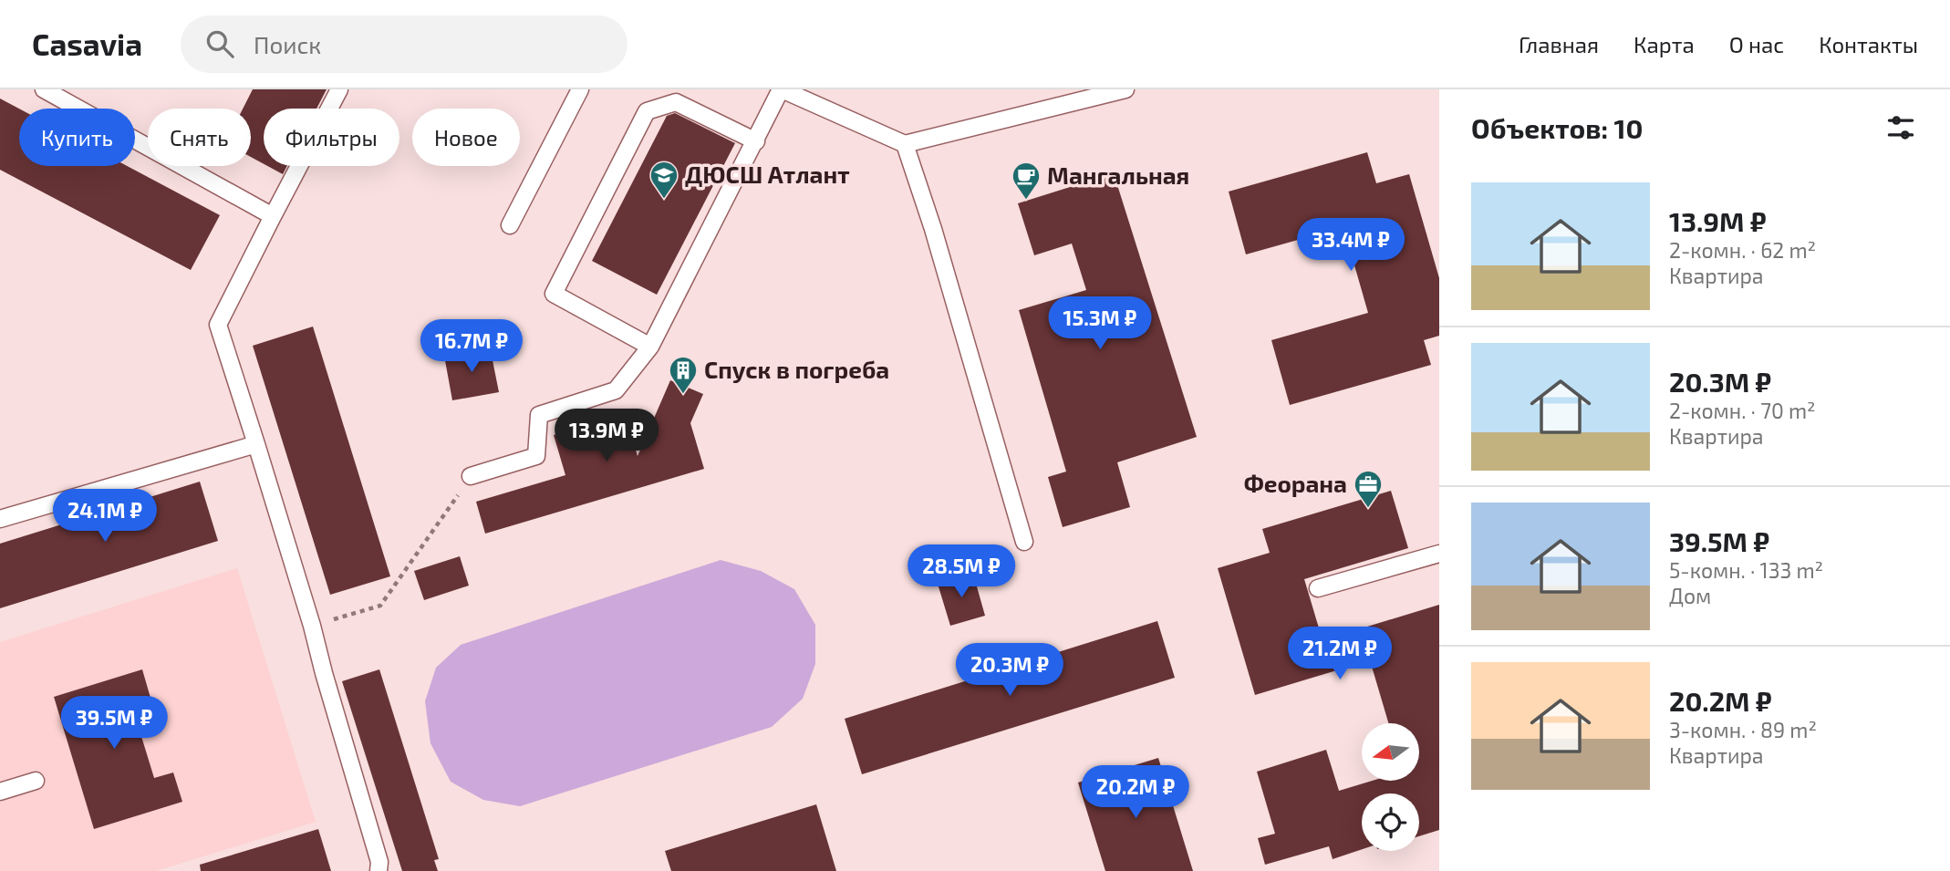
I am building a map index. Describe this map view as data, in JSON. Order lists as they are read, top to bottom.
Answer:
{
  "places": {
    "school or university": ["ДЮСШ Атлант"],
    "cafe": ["Мангальная"],
    "building": ["Спуск в погреба"],
    "office": ["Феорана"]
  },
  "north": "left",
  "page": {
    "header": "Casavia",
    "search": "Поиск",
    "nav": [
      "Главная",
      "Карта",
      "О нас",
      "Контакты"
    ],
    "heading": "Объектов: 10",
    "chip": [
      "Купить",
      "Снять",
      "Фильтры",
      "Новое"
    ],
    "list": [
      {
        "name": "13.9M ₽",
        "note": "2-комн. · 62 m² · Квартира"
      },
      {
        "name": "20.3M ₽",
        "note": "2-комн. · 70 m² · Квартира"
      },
      {
        "name": "39.5M ₽",
        "note": "5-комн. · 133 m² · Дом"
      },
      {
        "name": "20.2M ₽",
        "note": "3-комн. · 89 m² · Квартира"
      }
    ],
    "price": [
      "33.4M ₽",
      "15.3M ₽",
      "16.7M ₽",
      "13.9M ₽",
      "24.1M ₽",
      "28.5M ₽",
      "21.2M ₽",
      "20.3M ₽",
      "39.5M ₽",
      "20.2M ₽"
    ]
  }
}
